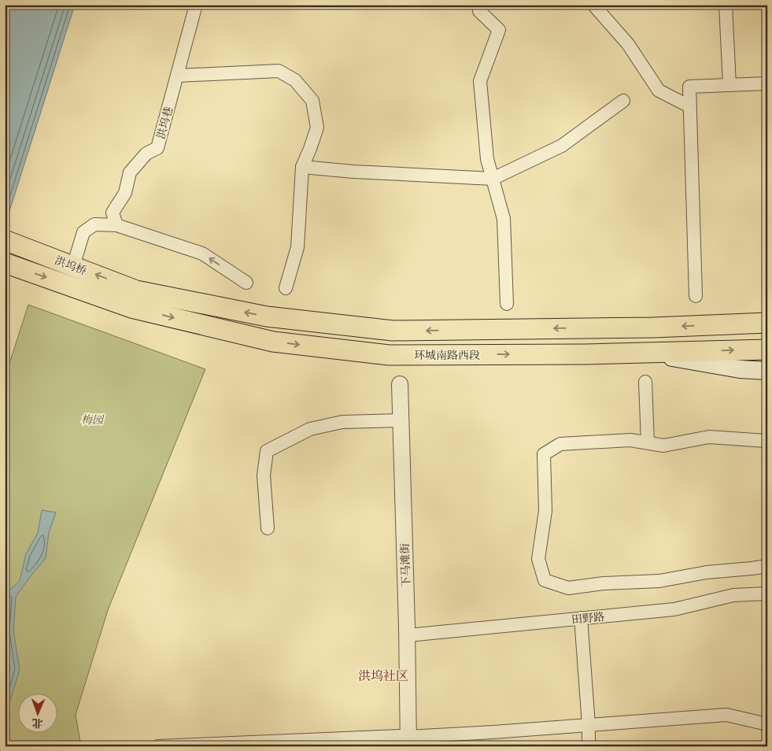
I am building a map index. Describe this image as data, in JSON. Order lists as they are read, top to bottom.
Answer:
{
  "streets": {
    "main road": ["洪坞桥", "环城南路西段"],
    "street": ["洪坞巷", "下马滩街", "田野路"]
  },
  "crossings": [
    ["洪坞桥", "环城南路西段"],
    ["下马滩街", "田野路"]
  ],
  "districts": ["洪坞社区"],
  "parks": ["梅园"],
  "north": "bottom"
}
